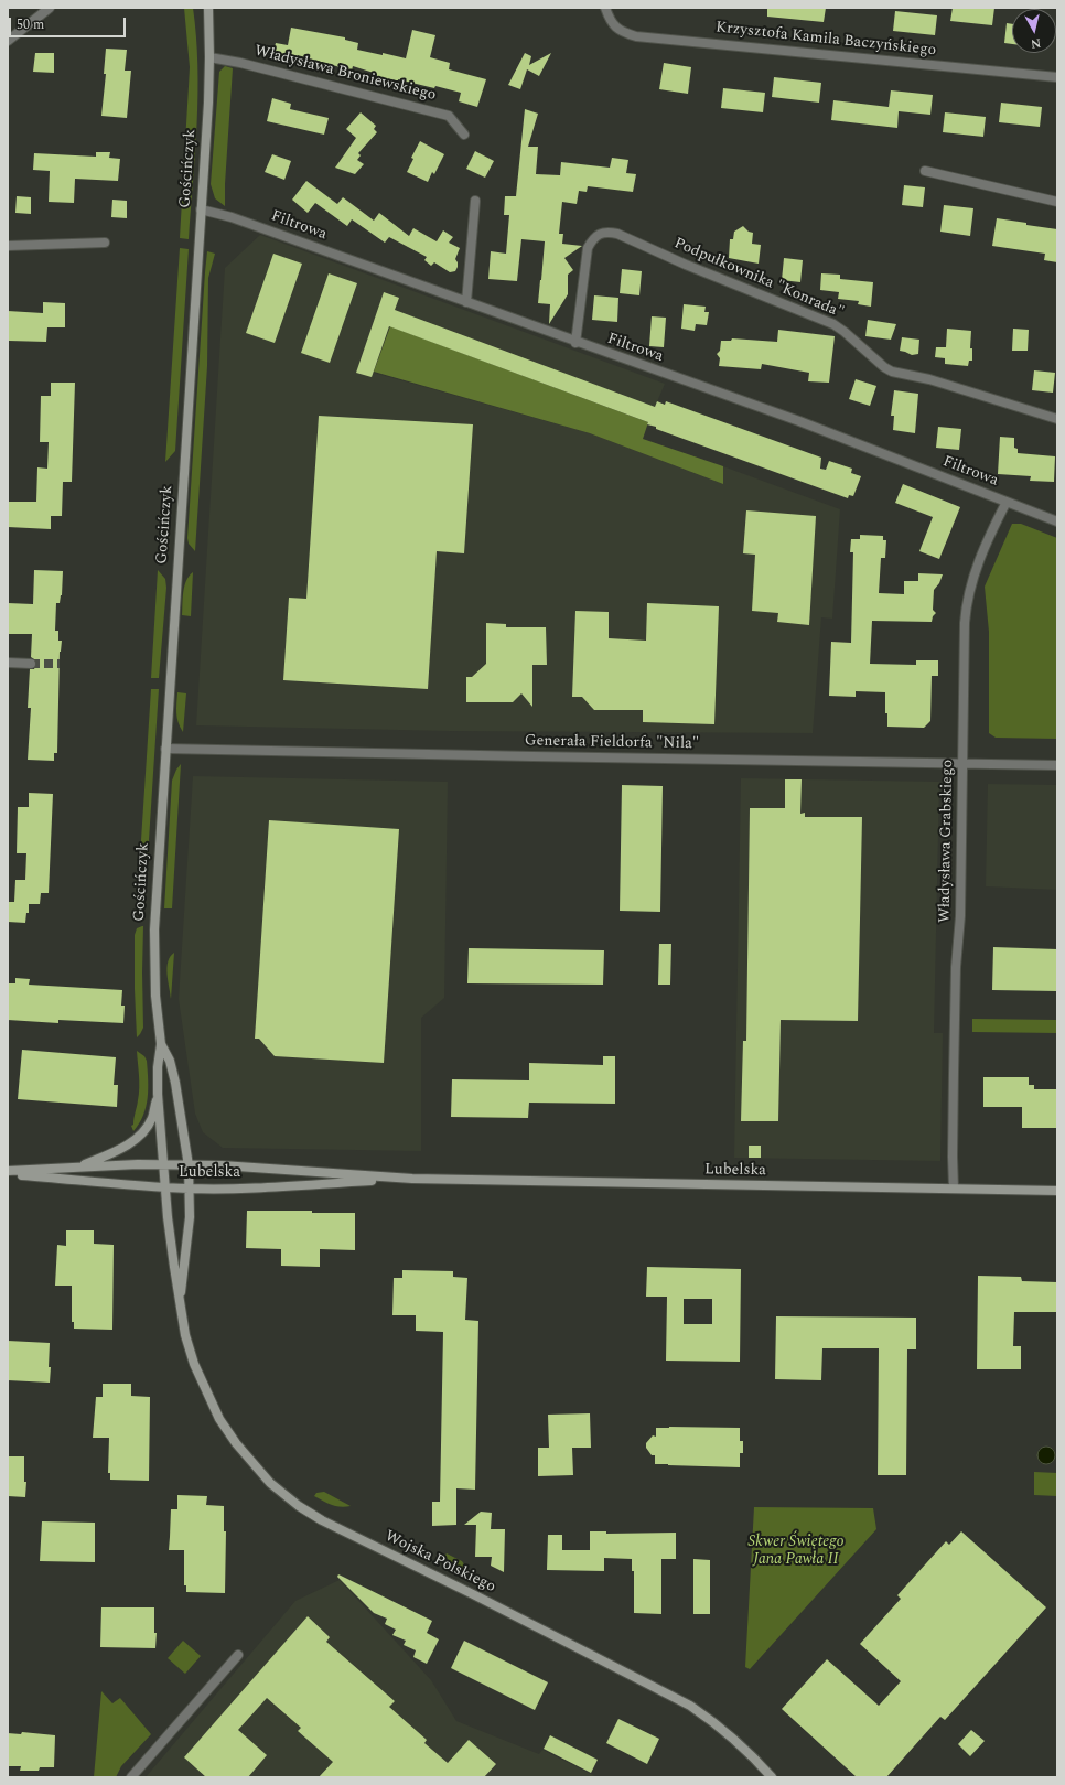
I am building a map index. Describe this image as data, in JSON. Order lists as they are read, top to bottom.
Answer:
{
  "streets": {
    "street": [
      "Krzysztofa Kamila Baczyńskiego",
      "Władysława Broniewskiego",
      "Gościńczyk",
      "Filtrowa",
      "Podpułkownika \"Konrada\"",
      "Generała Fieldorfa \"Nila\"",
      "Władysława Grabskiego",
      "Lubelska",
      "Wojska Polskiego"
    ]
  },
  "crossings": [
    ["Władysława Broniewskiego", "Gościńczyk"],
    ["Gościńczyk", "Filtrowa"],
    ["Gościńczyk", "Generała Fieldorfa \"Nila\""],
    ["Gościńczyk", "Lubelska"],
    ["Gościńczyk", "Wojska Polskiego"],
    ["Filtrowa", "Podpułkownika \"Konrada\""],
    ["Filtrowa", "Władysława Grabskiego"],
    ["Generała Fieldorfa \"Nila\"", "Władysława Grabskiego"],
    ["Władysława Grabskiego", "Lubelska"],
    ["Lubelska", "Wojska Polskiego"]
  ],
  "parks": ["Skwer Świętego Jana Pawła II"],
  "scale_bar": "50 m",
  "north": "bottom"
}
